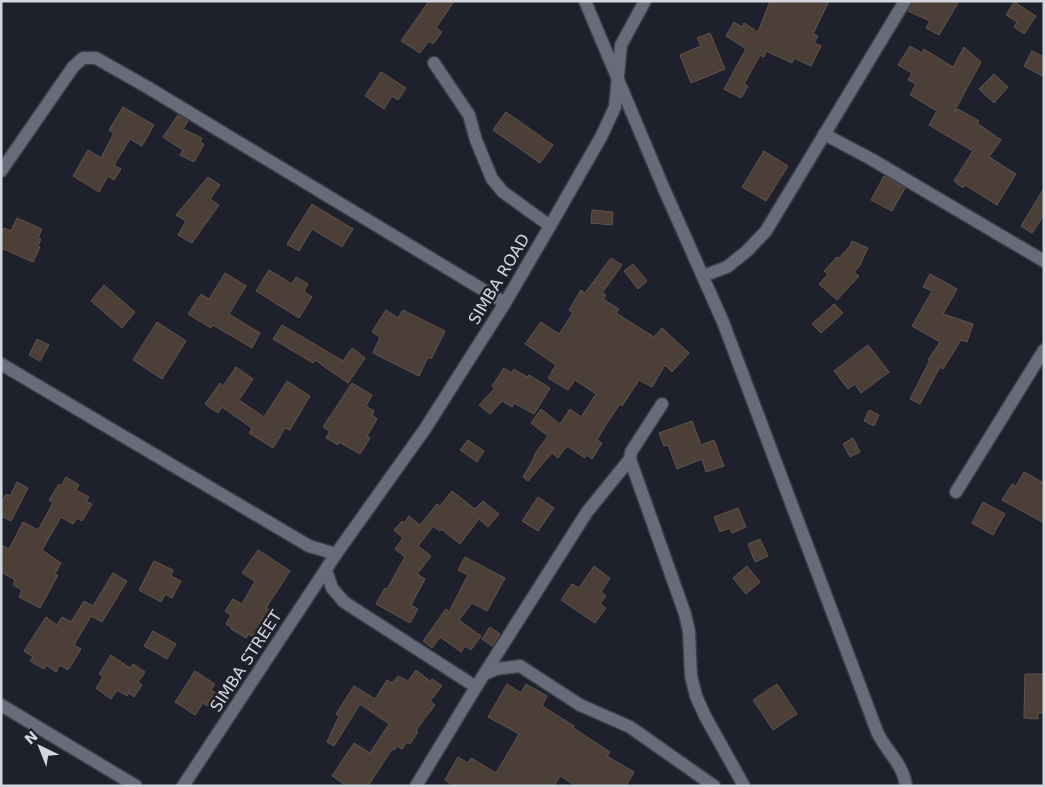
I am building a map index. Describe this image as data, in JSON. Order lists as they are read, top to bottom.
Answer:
{
  "streets": {
    "street": ["SIMBA ROAD", "SIMBA STREET"]
  },
  "crossings": [
    ["SIMBA ROAD", "SIMBA STREET"]
  ],
  "north": "top left"
}
